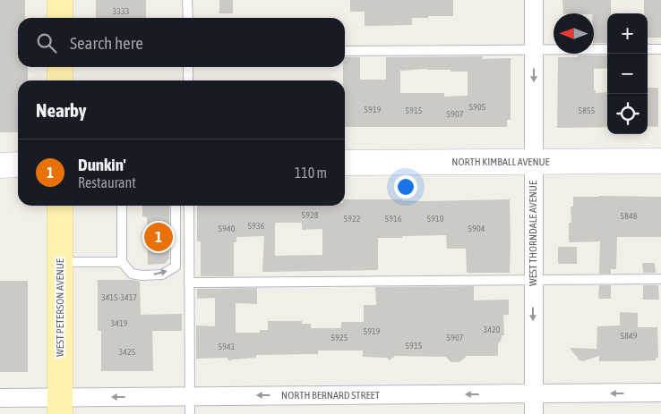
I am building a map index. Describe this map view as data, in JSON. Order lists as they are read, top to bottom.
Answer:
{
  "streets": {
    "main road": ["WEST PETERSON AVENUE"],
    "street": ["NORTH KIMBALL AVENUE", "WEST THORNDALE AVENUE", "NORTH BERNARD STREET"]
  },
  "crossings": [
    ["NORTH KIMBALL AVENUE", "WEST THORNDALE AVENUE"],
    ["WEST THORNDALE AVENUE", "NORTH BERNARD STREET"],
    ["WEST PETERSON AVENUE", "NORTH BERNARD STREET"]
  ],
  "one_way": ["WEST THORNDALE AVENUE", "NORTH BERNARD STREET"],
  "house_numbers": [
    "3333",
    "5905",
    "5919",
    "5915",
    "5855",
    "5907",
    "5928",
    "5848",
    "5922",
    "5916",
    "5910",
    "5936",
    "5940",
    "5904",
    "3415-3417",
    "3419",
    "3420",
    "5919",
    "5849",
    "5925",
    "5907",
    "5915",
    "5941",
    "3425"
  ],
  "north": "left",
  "page": {
    "map_buttons": ["+", "−"],
    "search": "Search here",
    "heading": "Nearby",
    "list": [
      {
        "mark": "1",
        "name": "Dunkin'",
        "note": "Restaurant",
        "value": "110 m"
      }
    ],
    "pins": "1"
  }
}
